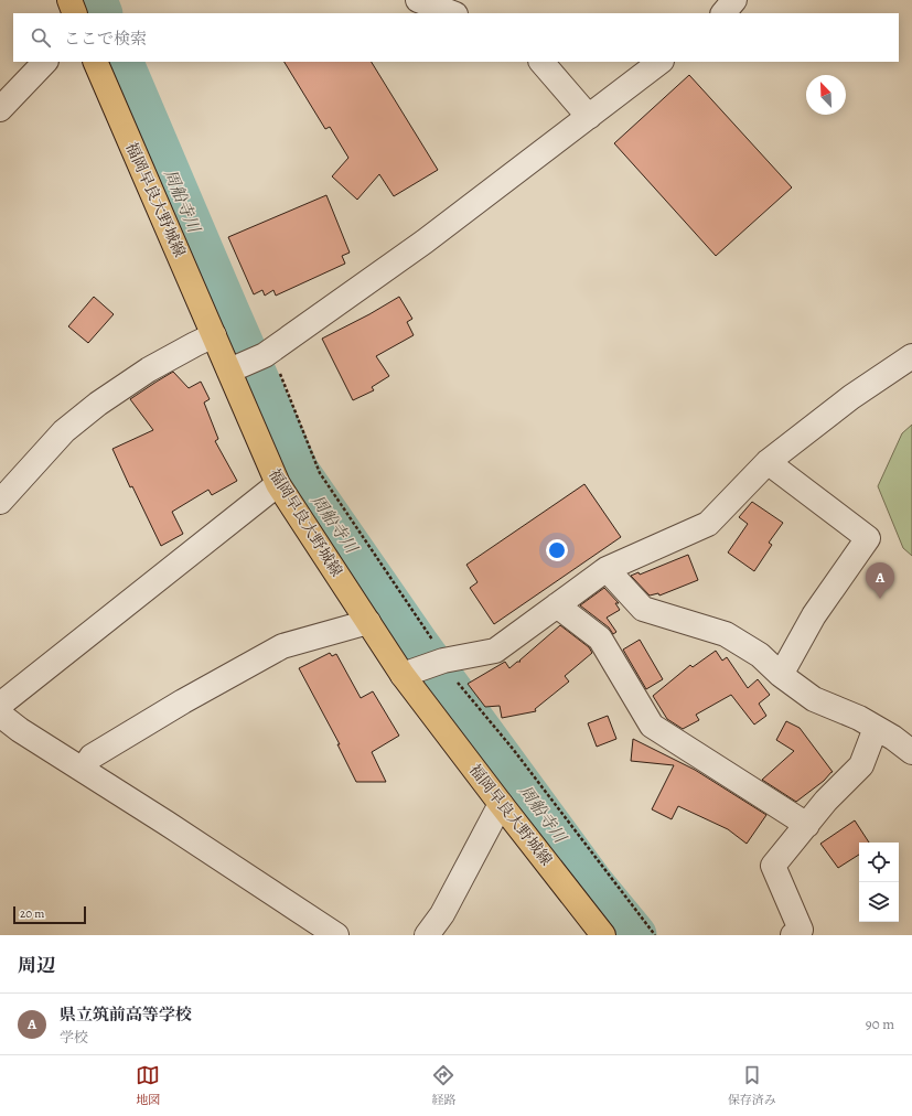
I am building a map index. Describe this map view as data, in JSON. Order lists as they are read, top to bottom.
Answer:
{
  "streets": {
    "main road": ["福岡早良大野城線"]
  },
  "water": ["周船寺川"],
  "scale_bar": "20 m",
  "north": "top left",
  "page": {
    "search": "ここで検索",
    "pins": "A",
    "scale": "20 m",
    "heading": "周辺",
    "list": [
      {
        "mark": "A",
        "name": "県立筑前高等学校",
        "note": "学校",
        "value": "90 m"
      }
    ],
    "nav": ["地図", "経路", "保存済み"]
  }
}
